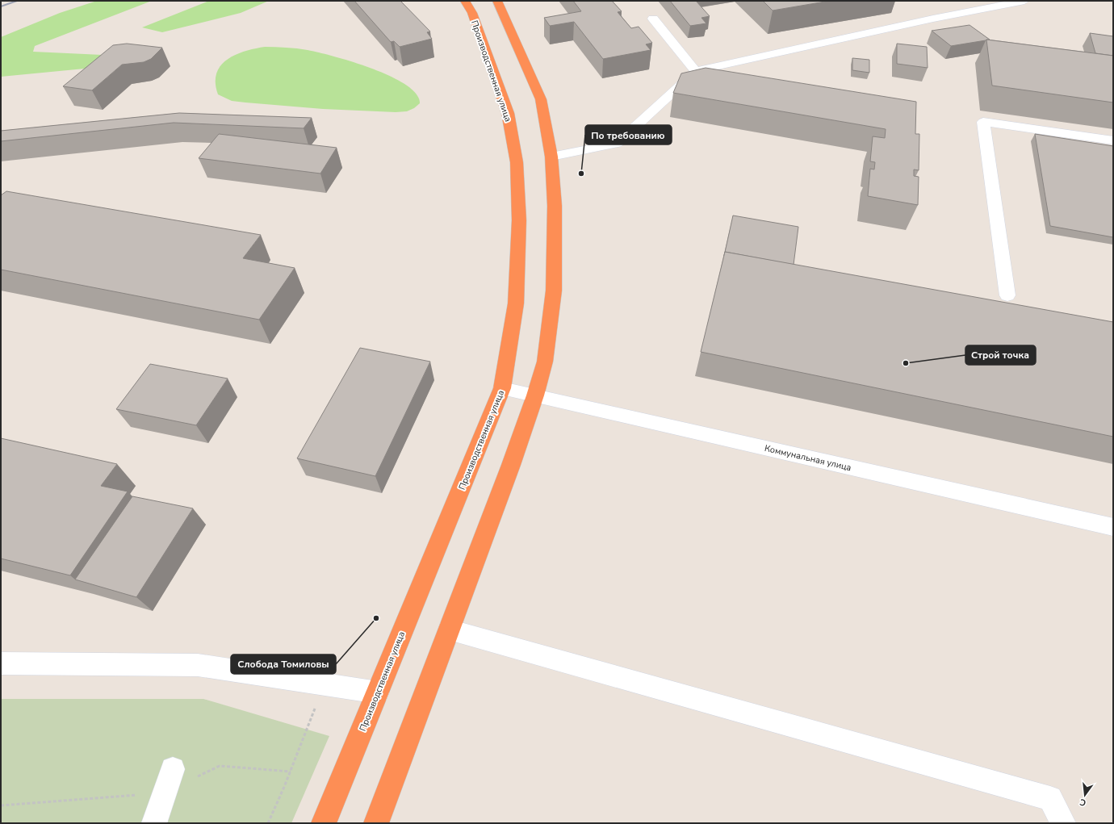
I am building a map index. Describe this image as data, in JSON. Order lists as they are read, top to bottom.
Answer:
{
  "streets": {
    "highway": ["Производственная улица"],
    "street": ["Коммунальная улица"]
  },
  "crossings": [
    ["Производственная улица", "Коммунальная улица"]
  ],
  "places": ["По требованию", "Строй точка", "Слобода Томиловы"],
  "north": "bottom"
}
